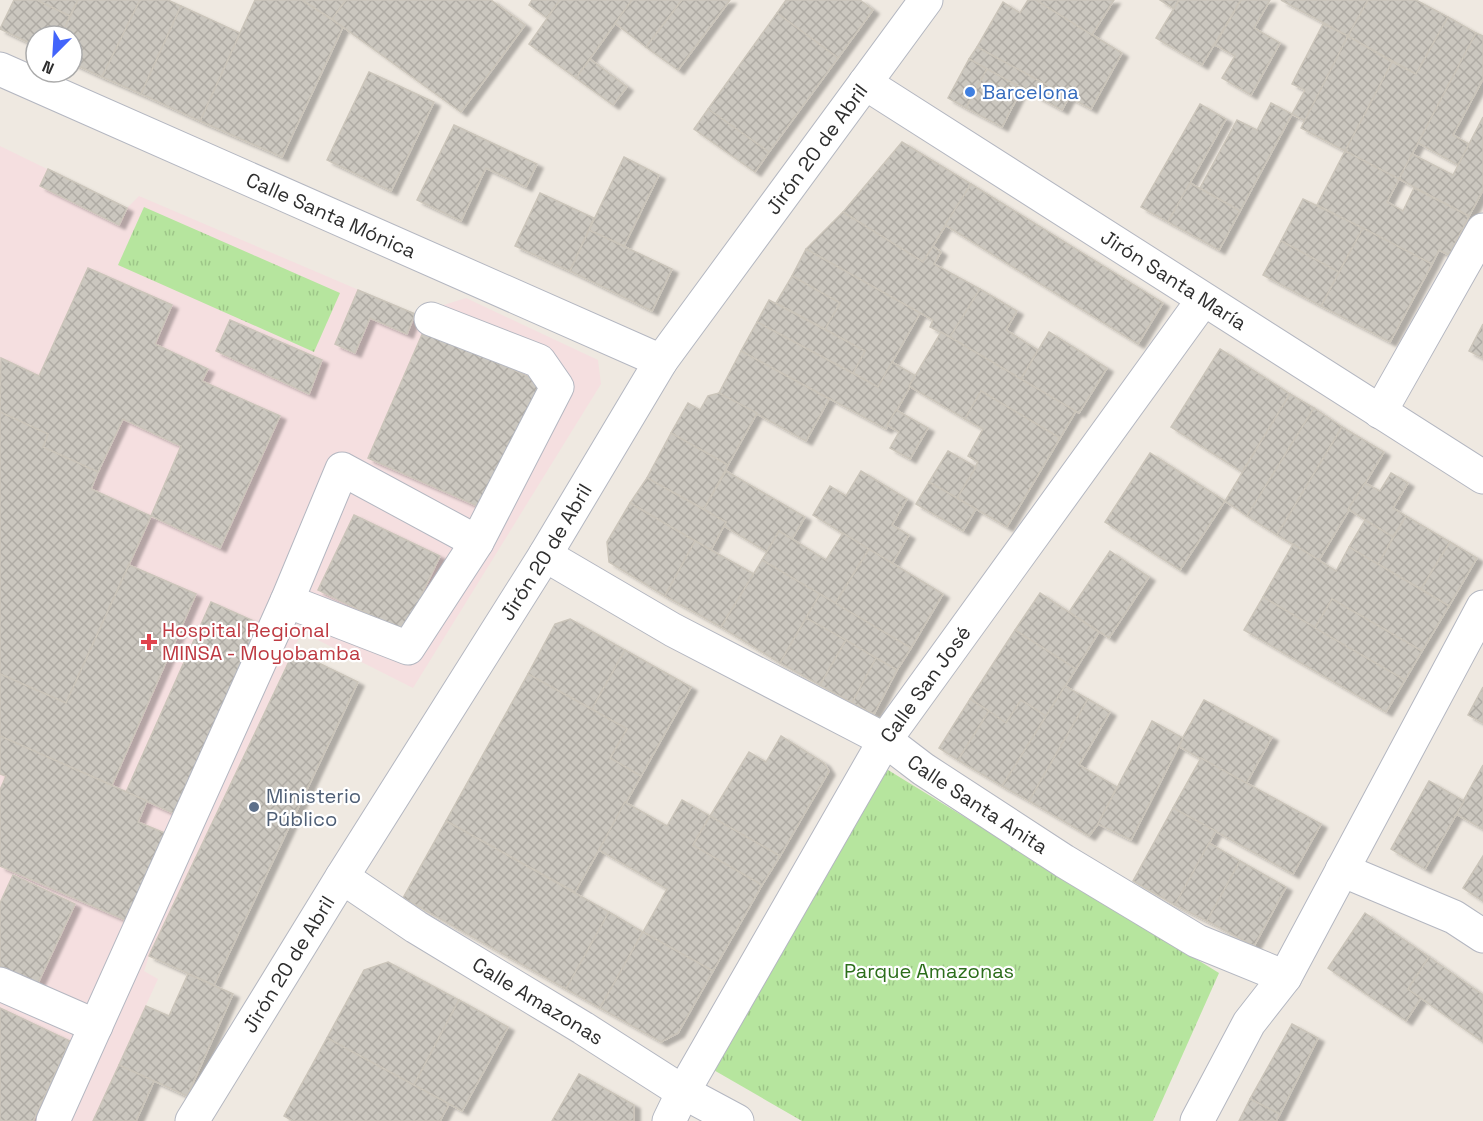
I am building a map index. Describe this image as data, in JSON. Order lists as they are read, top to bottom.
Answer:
{
  "streets": {
    "street": [
      "Jirón 20 de Abril",
      "Calle Santa Mónica",
      "Jirón Santa María",
      "Calle San José",
      "Calle Santa Anita",
      "Calle Amazonas"
    ]
  },
  "crossings": [
    ["Jirón 20 de Abril", "Calle Santa Mónica"],
    ["Jirón 20 de Abril", "Jirón Santa María"],
    ["Jirón 20 de Abril", "Calle Santa Anita"],
    ["Jirón 20 de Abril", "Calle Amazonas"],
    ["Jirón Santa María", "Calle San José"],
    ["Calle San José", "Calle Santa Anita"],
    ["Calle San José", "Calle Amazonas"]
  ],
  "parks": ["Parque Amazonas"],
  "places": {
    "other": ["Barcelona", "Ministerio Público"],
    "health": ["Hospital Regional MINSA - Moyobamba"]
  },
  "north": "bottom left"
}
